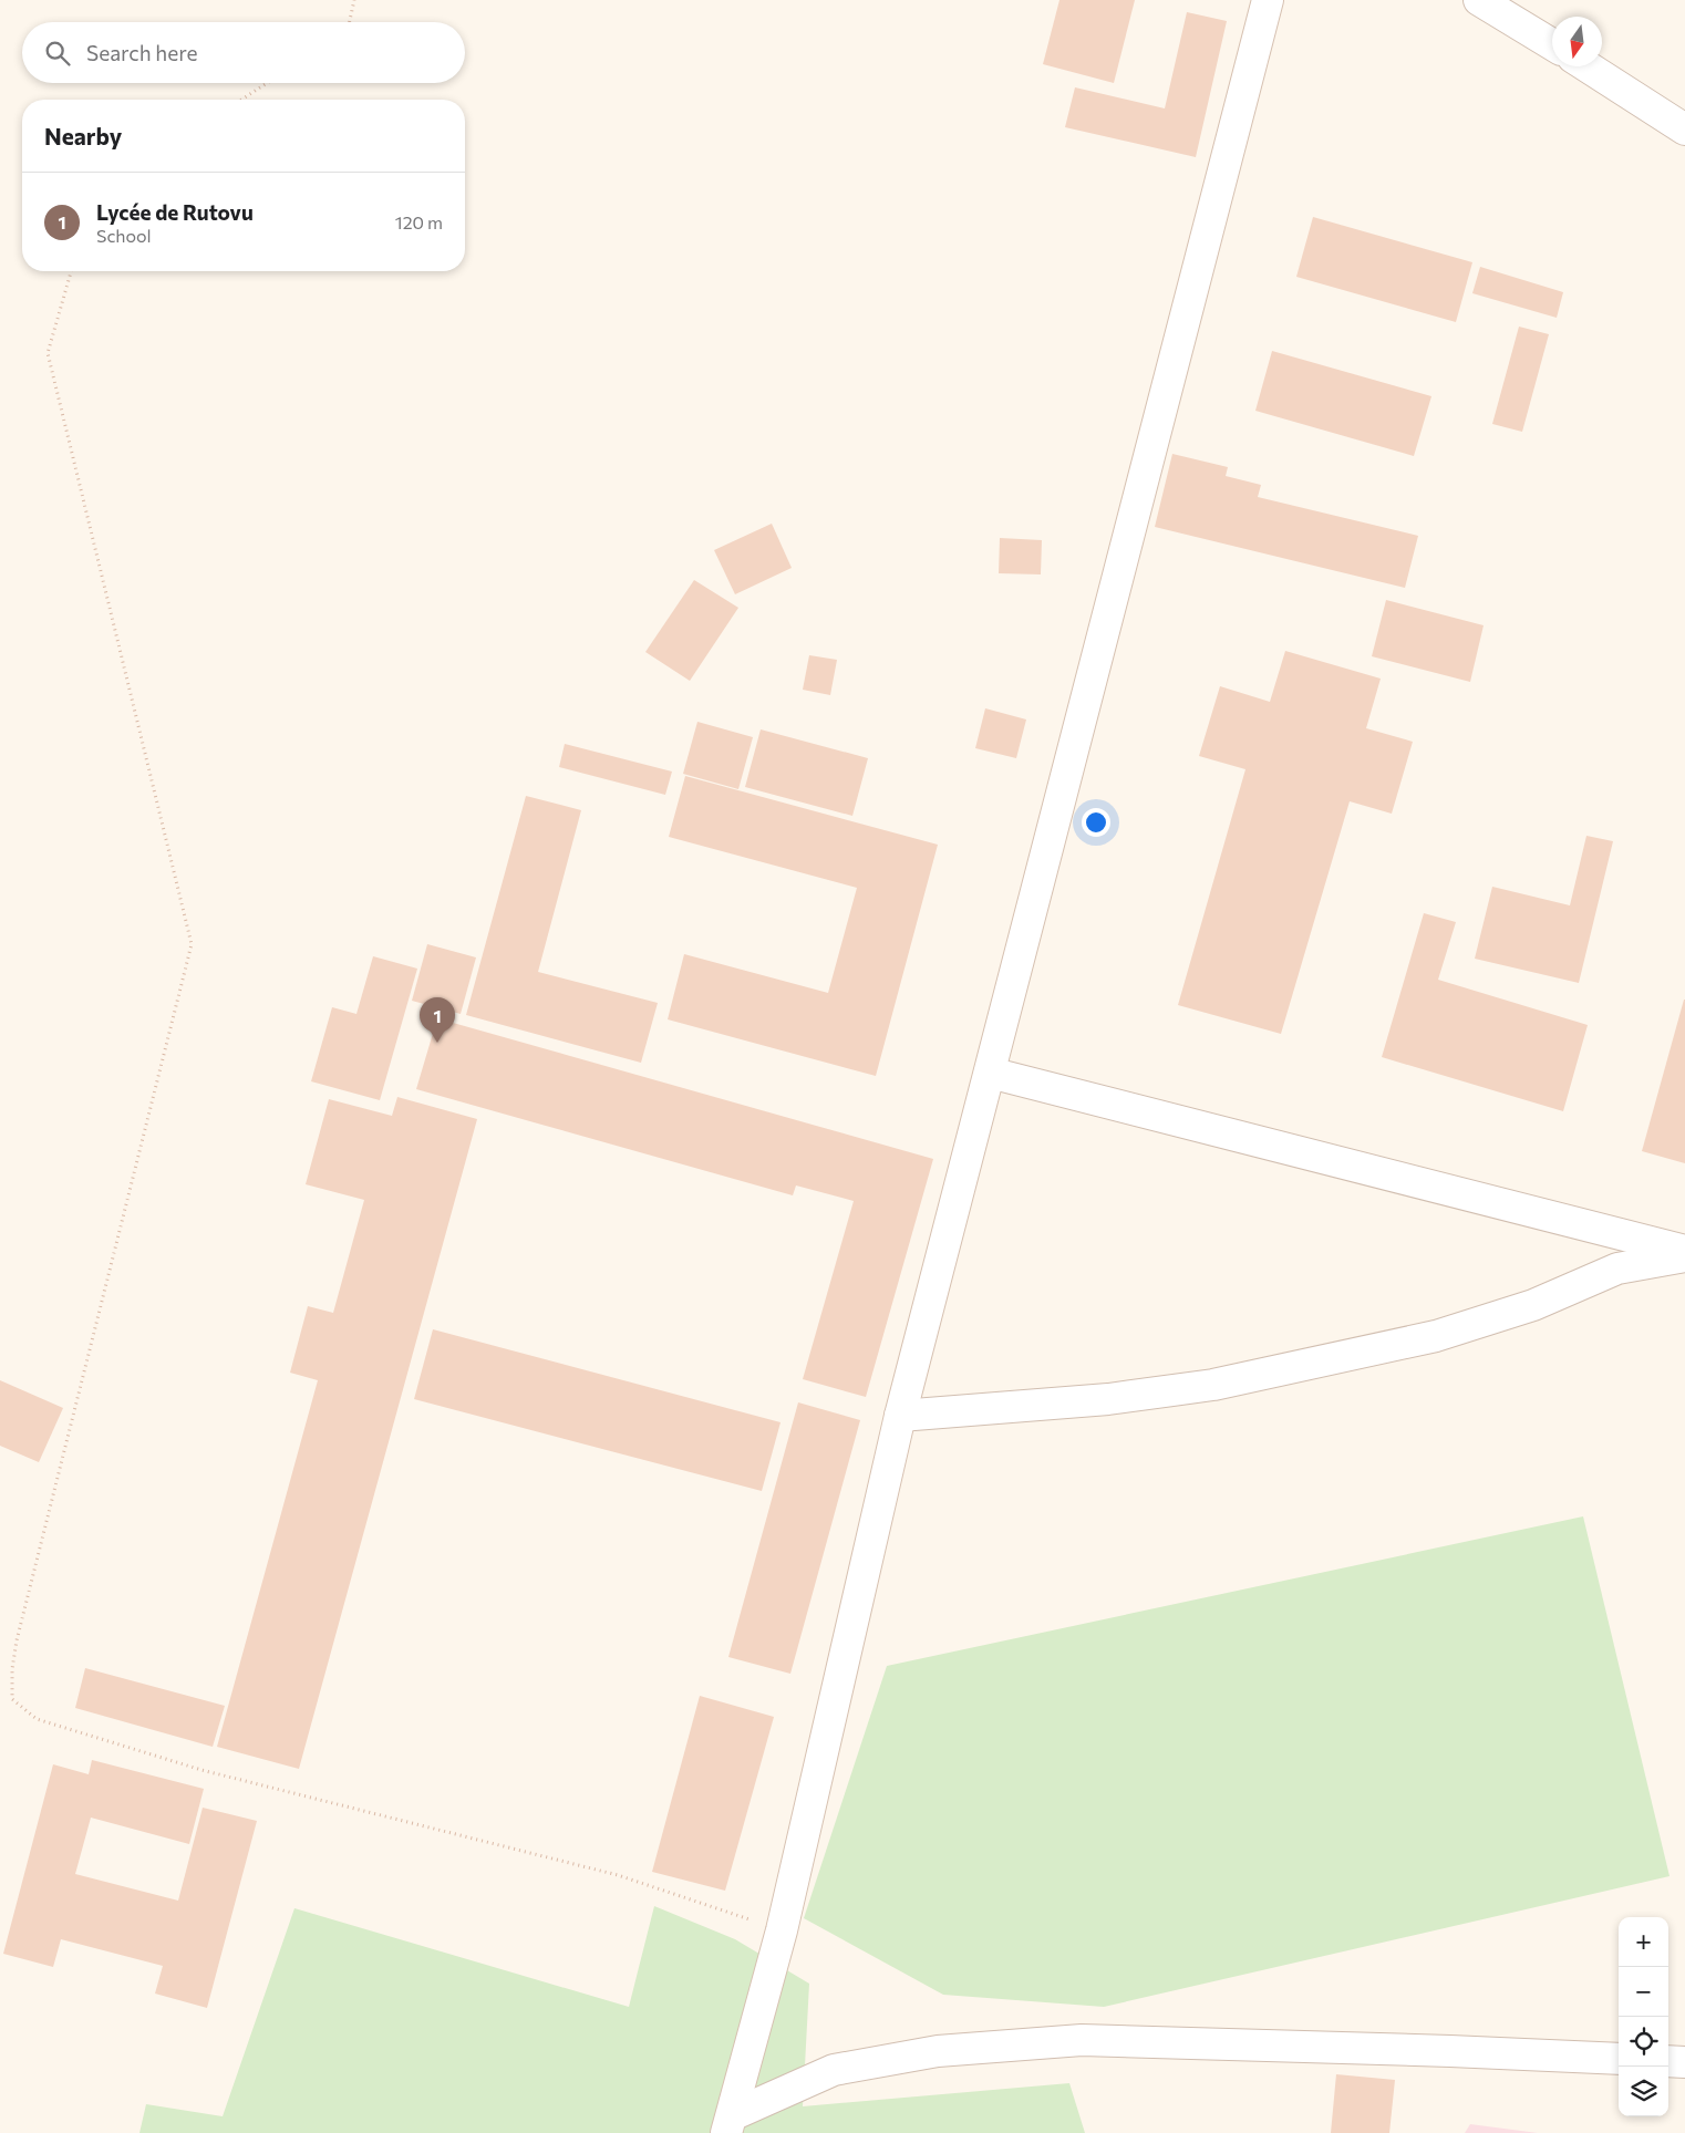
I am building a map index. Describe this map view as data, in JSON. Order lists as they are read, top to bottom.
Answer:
{
  "north": "bottom",
  "page": {
    "search": "Search here",
    "heading": "Nearby",
    "list": [
      {
        "mark": "1",
        "name": "Lycée de Rutovu",
        "note": "School",
        "value": "120 m"
      }
    ],
    "pins": "1",
    "map_buttons": ["+", "−"]
  }
}
